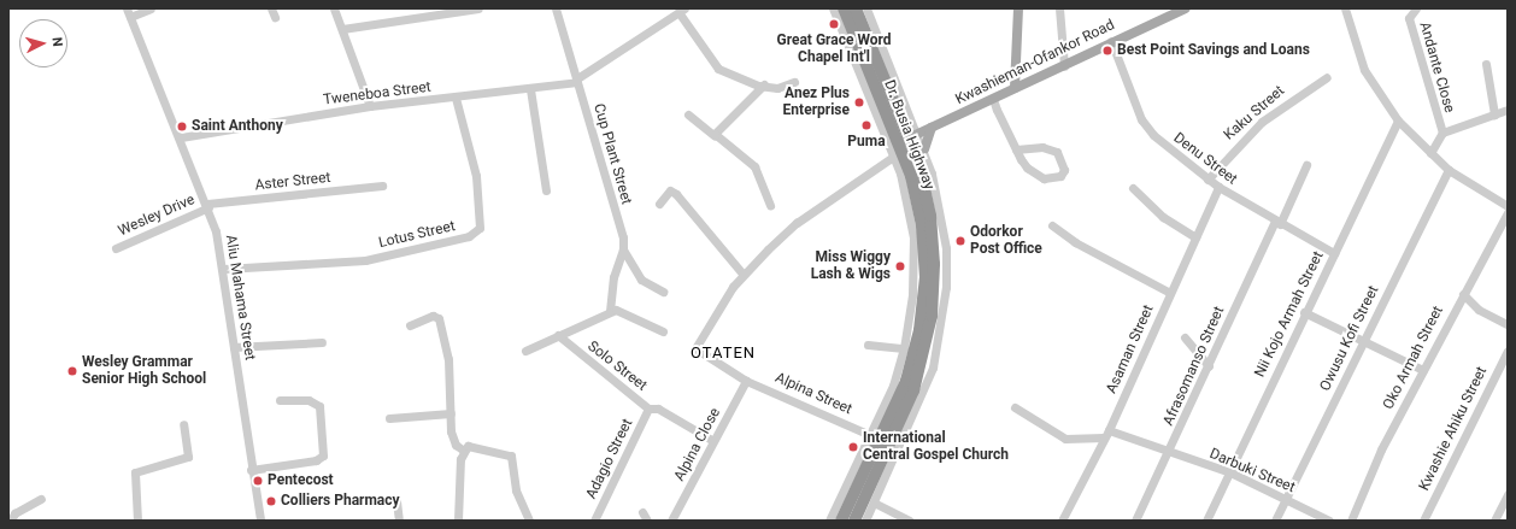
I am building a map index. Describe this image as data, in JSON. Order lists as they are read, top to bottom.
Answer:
{
  "streets": {
    "highway": ["Dr. Busia Highway"],
    "main road": ["Kwashieman-Ofankor Road"],
    "street": [
      "Andante Close",
      "Tweneboa Street",
      "Kaku Street",
      "Cup Plant Street",
      "Denu Street",
      "Aster Street",
      "Wesley Drive",
      "Lotus Street",
      "Aliu Mahama Street",
      "Nii Kojo Armah Street",
      "Owusu Kofi Street",
      "Asaman Street",
      "Oko Armah Street",
      "Solo Street",
      "Afrasomanso Street",
      "Alpina Street",
      "Kwashie Ahiku Street",
      "Alpina Close",
      "Adagio Street",
      "Darbuki Street"
    ]
  },
  "crossings": [
    ["Kwashieman-Ofankor Road", "Dr. Busia Highway"],
    ["Kwashieman-Ofankor Road", "Denu Street"],
    ["Tweneboa Street", "Cup Plant Street"],
    ["Tweneboa Street", "Lotus Street"],
    ["Tweneboa Street", "Aliu Mahama Street"],
    ["Kaku Street", "Denu Street"],
    ["Dr. Busia Highway", "Alpina Street"],
    ["Denu Street", "Nii Kojo Armah Street"],
    ["Denu Street", "Asaman Street"],
    ["Denu Street", "Afrasomanso Street"],
    ["Aster Street", "Wesley Drive"],
    ["Aster Street", "Aliu Mahama Street"],
    ["Wesley Drive", "Aliu Mahama Street"],
    ["Lotus Street", "Aliu Mahama Street"],
    ["Nii Kojo Armah Street", "Darbuki Street"],
    ["Owusu Kofi Street", "Darbuki Street"],
    ["Asaman Street", "Darbuki Street"],
    ["Solo Street", "Alpina Close"],
    ["Solo Street", "Adagio Street"],
    ["Afrasomanso Street", "Darbuki Street"],
    ["Alpina Street", "Alpina Close"]
  ],
  "districts": ["OTATEN"],
  "places": [
    "Great Grace Word Chapel Int'l",
    "Best Point Savings and Loans",
    "Anez Plus Enterprise",
    "Puma",
    "Saint Anthony",
    "Odorkor Post Office",
    "Miss Wiggy Lash & Wigs",
    "Wesley Grammar Senior High School",
    "International Central Gospel Church",
    "Pentecost",
    "Colliers Pharmacy"
  ],
  "north": "right"
}
